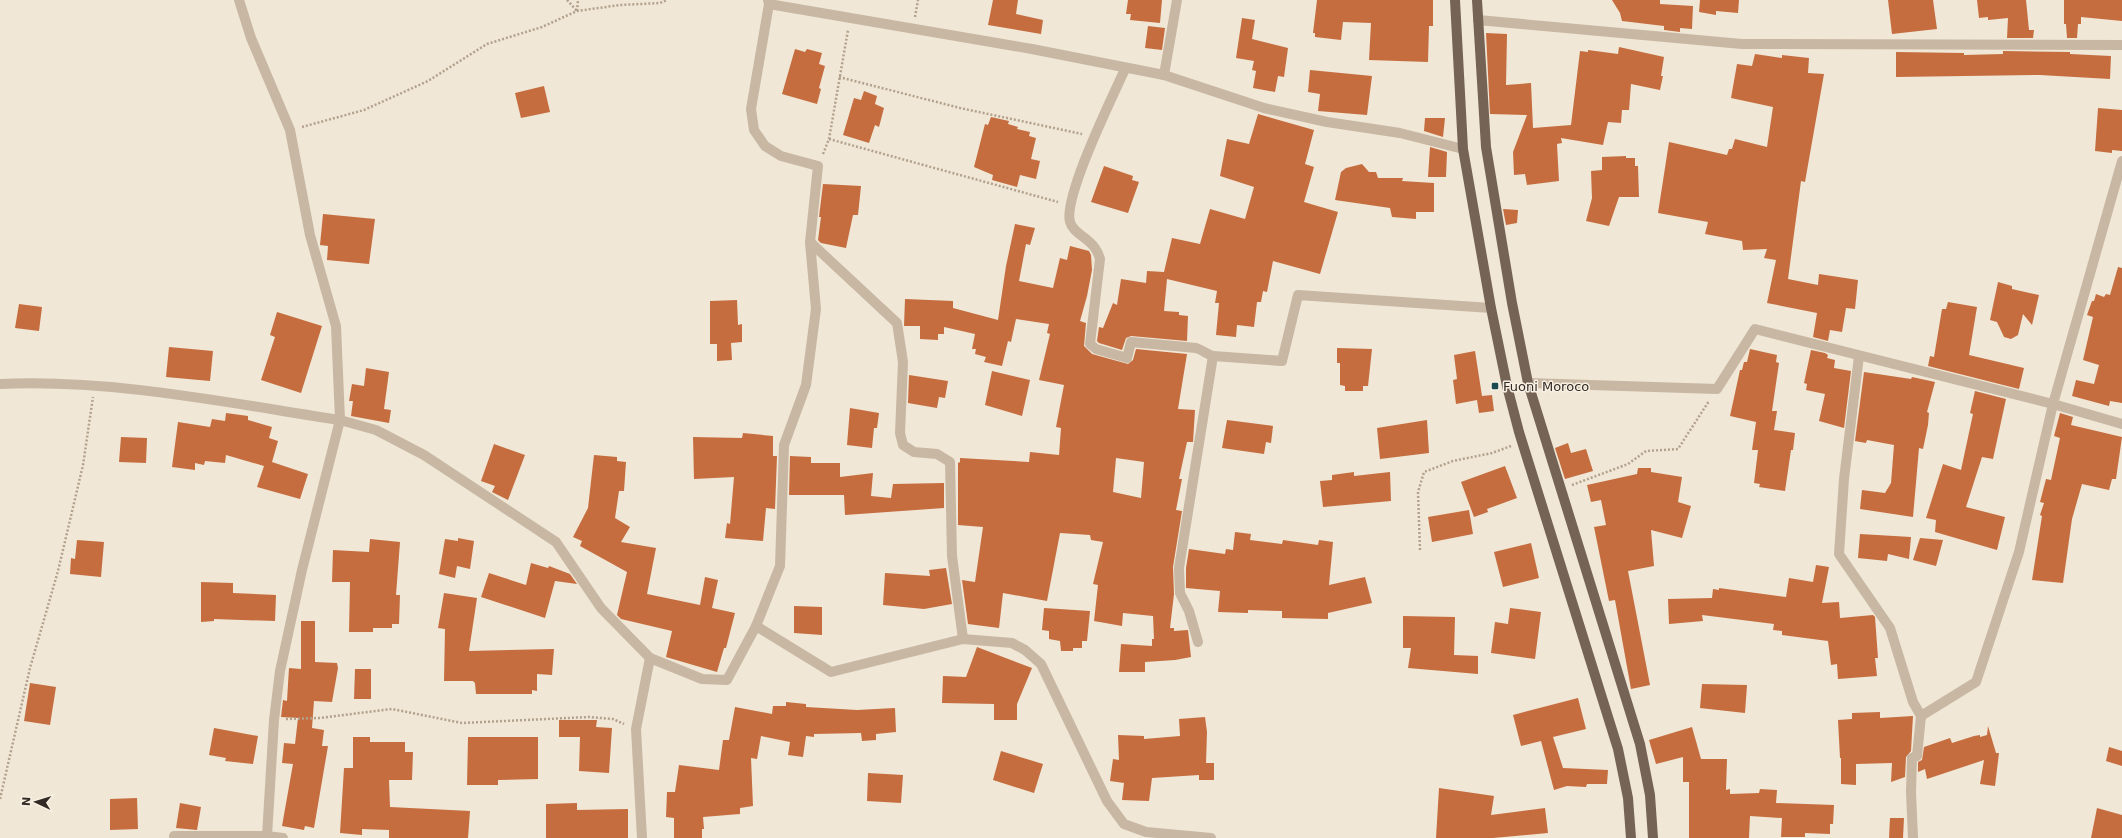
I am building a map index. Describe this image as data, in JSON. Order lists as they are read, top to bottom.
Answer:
{
  "places": {
    "transit": ["Fuoni Moroco"]
  },
  "north": "left"
}
